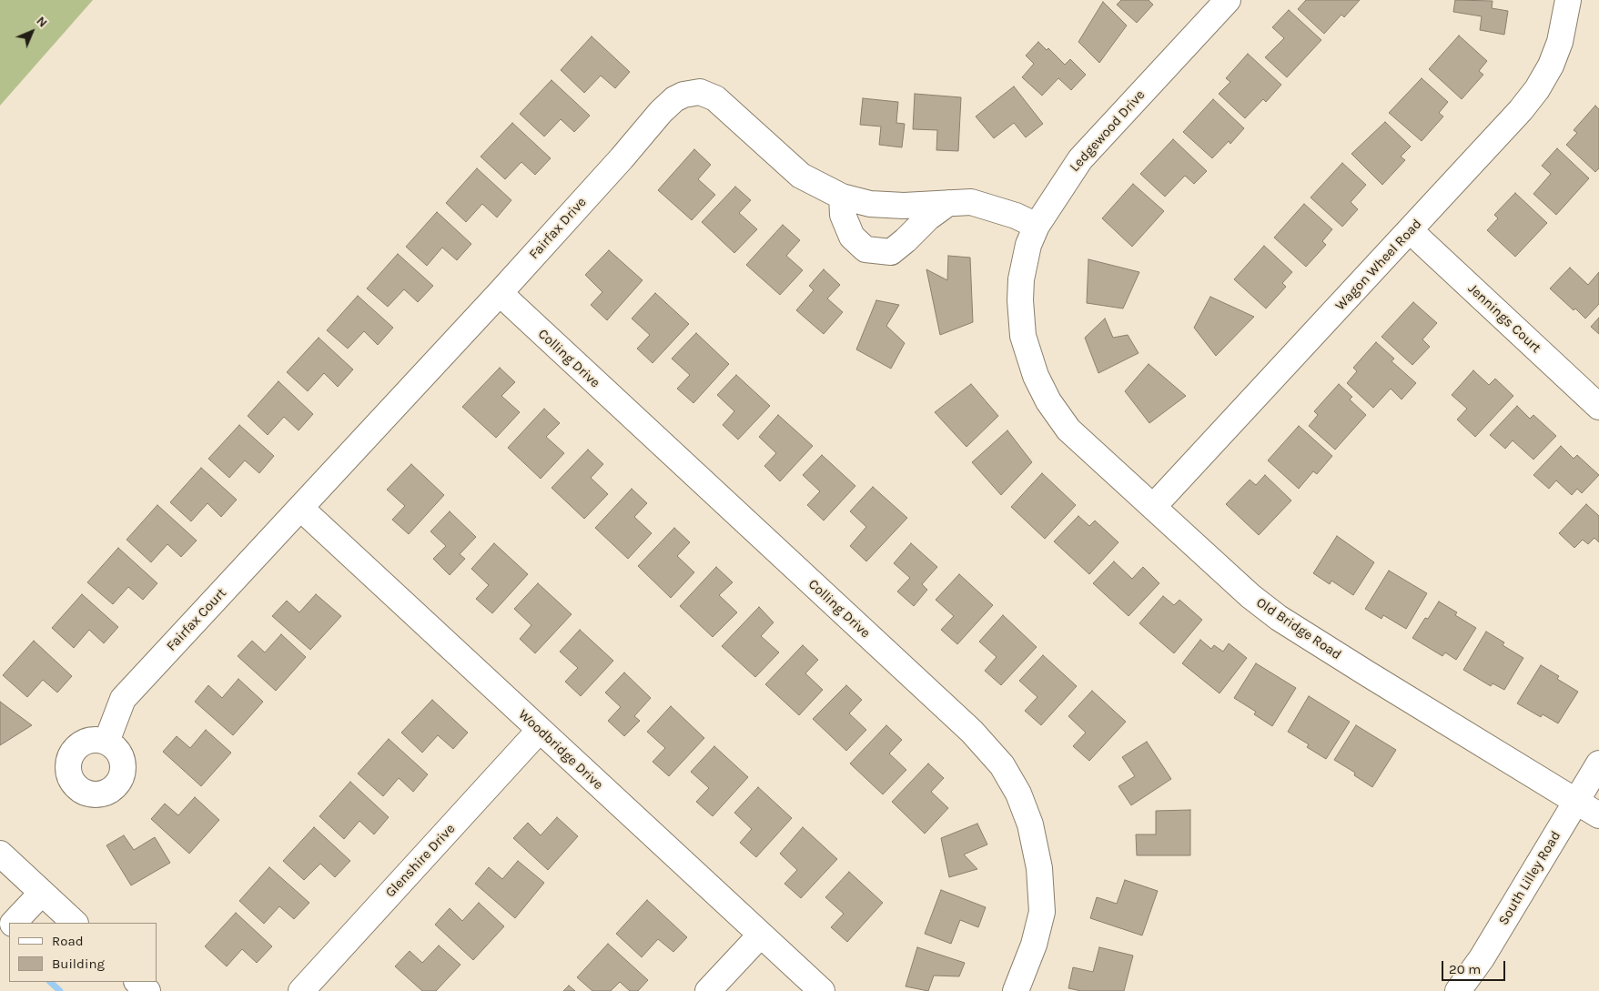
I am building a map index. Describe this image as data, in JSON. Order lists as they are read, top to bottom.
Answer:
{
  "streets": {
    "street": [
      "Ledgewood Drive",
      "Fairfax Drive",
      "Wagon Wheel Road",
      "Jennings Court",
      "Colling Drive",
      "Fairfax Court",
      "Old Bridge Road",
      "Woodbridge Drive",
      "Glenshire Drive",
      "South Lilley Road"
    ]
  },
  "crossings": [
    ["Ledgewood Drive", "Fairfax Drive"],
    ["Ledgewood Drive", "Old Bridge Road"],
    ["Fairfax Drive", "Colling Drive"],
    ["Fairfax Drive", "Fairfax Court"],
    ["Fairfax Drive", "Woodbridge Drive"],
    ["Wagon Wheel Road", "Jennings Court"],
    ["Wagon Wheel Road", "Old Bridge Road"],
    ["Fairfax Court", "Woodbridge Drive"],
    ["Old Bridge Road", "South Lilley Road"],
    ["Woodbridge Drive", "Glenshire Drive"]
  ],
  "legend": ["Road", "Building"],
  "scale_bar": "20 m",
  "north": "top right"
}
